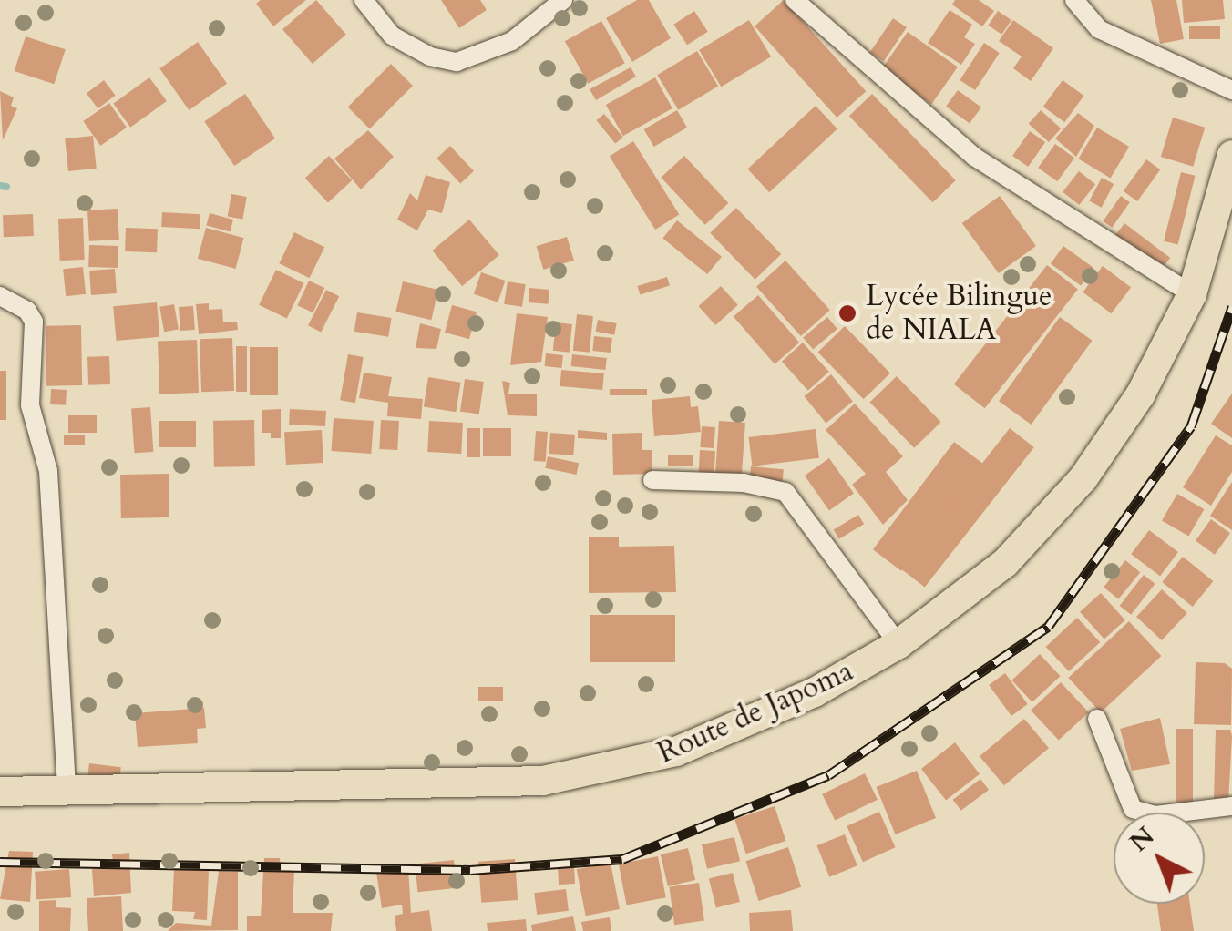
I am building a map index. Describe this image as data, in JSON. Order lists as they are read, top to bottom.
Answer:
{
  "streets": {
    "main road": ["Route de Japoma"]
  },
  "places": ["Lycée Bilingue de NIALA"],
  "north": "top left"
}
